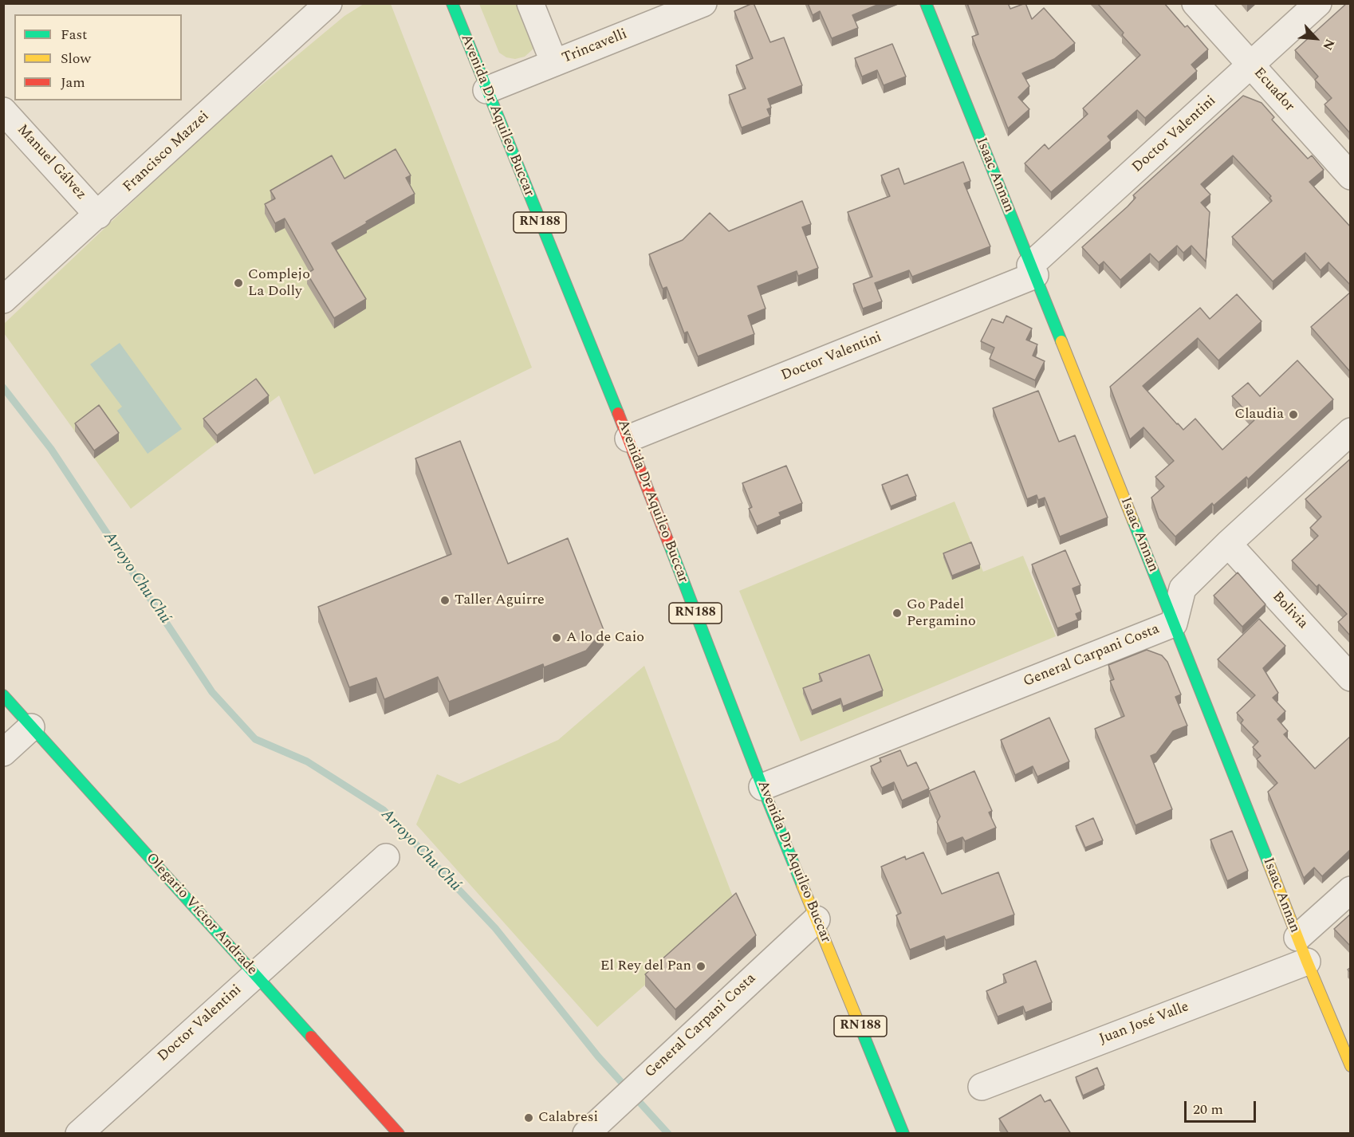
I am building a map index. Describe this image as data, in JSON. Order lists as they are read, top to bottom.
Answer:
{
  "streets": {
    "main road": [
      "Avenida Dr Aquileo Buccar",
      "Isaac Annan",
      "RN188",
      "Olegario Víctor Andrade"
    ],
    "street": [
      "Trincavelli",
      "Ecuador",
      "Doctor Valentini",
      "Francisco Mazzei",
      "Manuel Gálvez",
      "Bolivia",
      "General Carpani Costa",
      "Juan José Valle"
    ]
  },
  "crossings": [
    ["Trincavelli", "Avenida Dr Aquileo Buccar"],
    ["Ecuador", "Doctor Valentini"],
    ["Avenida Dr Aquileo Buccar", "Doctor Valentini"],
    ["Avenida Dr Aquileo Buccar", "General Carpani Costa"],
    ["Doctor Valentini", "Isaac Annan"],
    ["Doctor Valentini", "Olegario Víctor Andrade"],
    ["Francisco Mazzei", "Manuel Gálvez"],
    ["Isaac Annan", "General Carpani Costa"],
    ["Isaac Annan", "Juan José Valle"],
    ["Bolivia", "General Carpani Costa"]
  ],
  "water": ["Arroyo Chu Chú"],
  "places": [
    "Complejo La Dolly",
    "Claudia",
    "Taller Aguirre",
    "Go Padel Pergamino",
    "A lo de Caio",
    "El Rey del Pan",
    "Calabresi"
  ],
  "legend": ["Fast", "Slow", "Jam"],
  "scale_bar": "20 m",
  "north": "bottom right"
}
